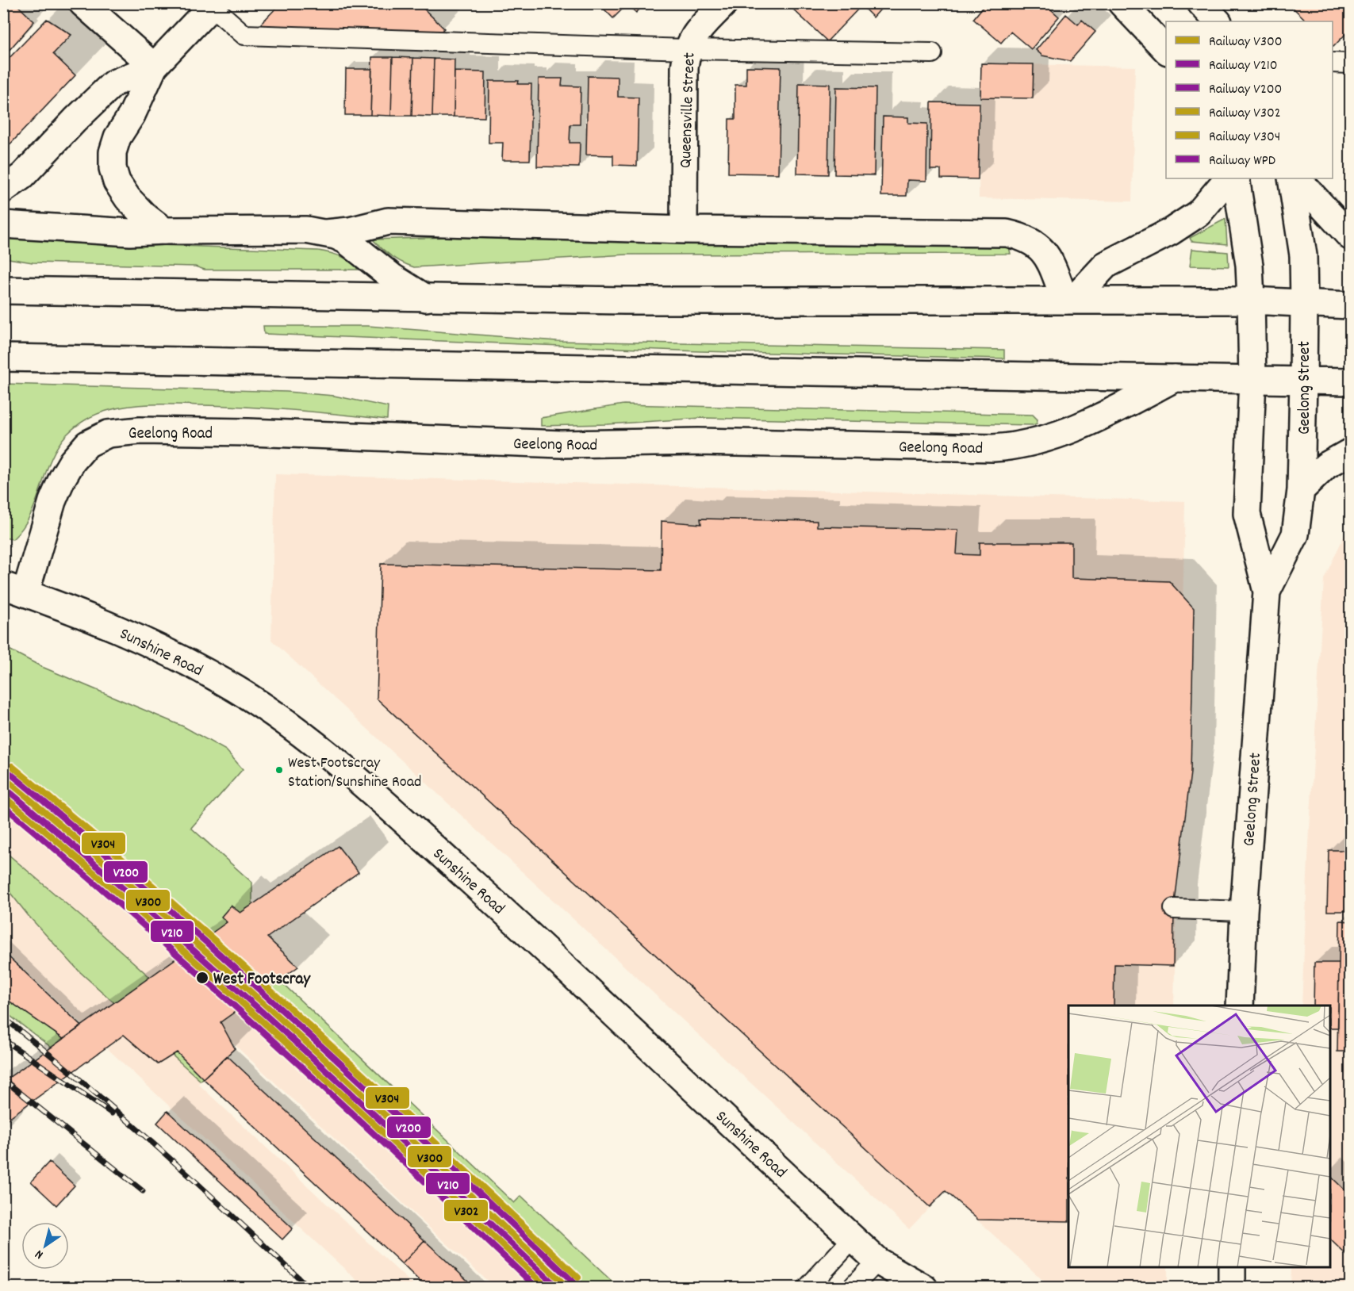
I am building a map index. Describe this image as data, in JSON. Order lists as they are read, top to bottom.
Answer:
{
  "streets": {
    "main road": [
      "Queensville Street",
      "Geelong Street",
      "Geelong Road",
      "Sunshine Road"
    ]
  },
  "crossings": [
    ["Geelong Street", "Geelong Road"],
    ["Geelong Road", "Sunshine Road"]
  ],
  "places": ["West Footscray Station/Sunshine Road", "West Footscray"],
  "lines": [
    "rail line V304",
    "rail line V200",
    "rail line V300",
    "rail line V210",
    "rail line V302",
    "rail line WPD"
  ],
  "legend": [
    "Railway V300",
    "Railway V210",
    "Railway V200",
    "Railway V302",
    "Railway V304",
    "Railway WPD"
  ],
  "north": "bottom left"
}
